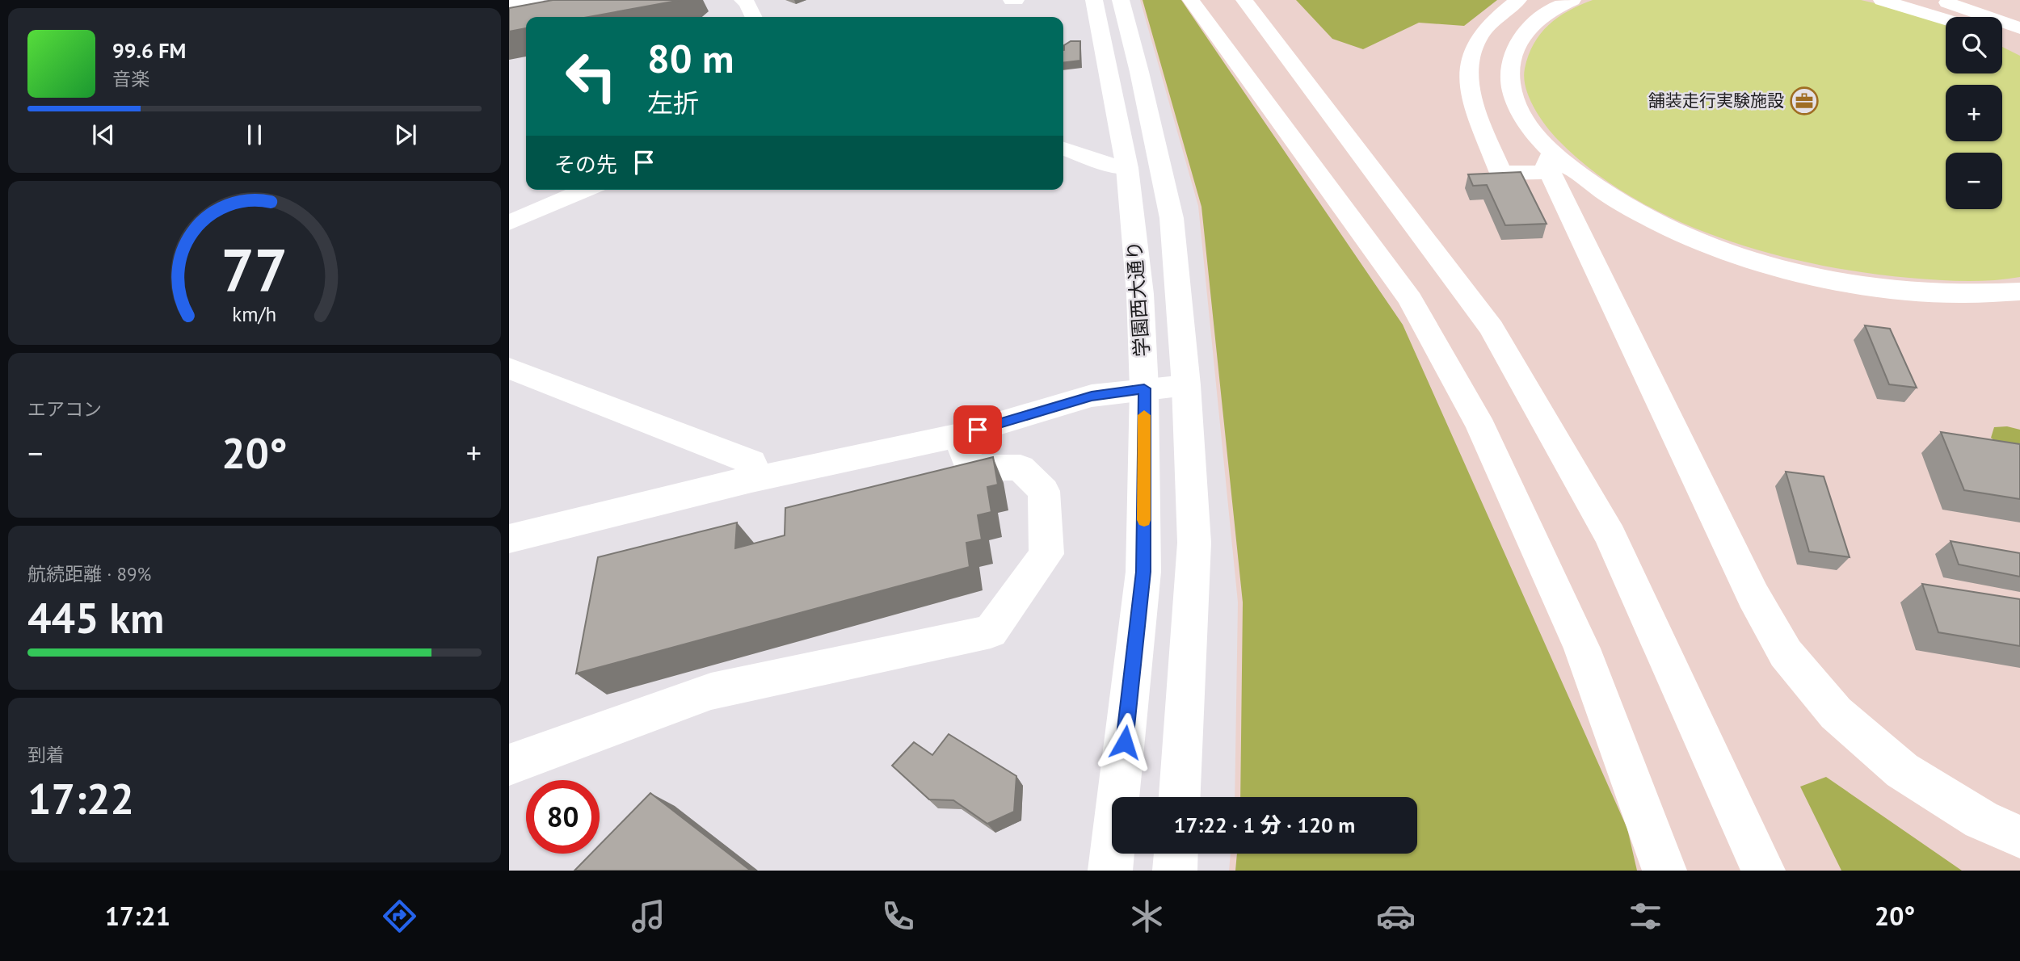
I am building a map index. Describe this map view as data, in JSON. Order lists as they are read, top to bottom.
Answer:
{
  "streets": {
    "main road": ["学園西大通り"]
  },
  "places": {
    "office": ["舗装走行実験施設"]
  },
  "page": {
    "map_buttons": ["+", "−"],
    "turn": ["80 m", "左折"],
    "song": ["99.6 FM", "音楽"],
    "then": "その先",
    "tile": [
      "エアコン",
      ["航続距離 · 89%", "445 km"],
      ["到着", "17:22"]
    ],
    "heat": ["−", "20°", "+"],
    "limit": "80",
    "trip": "17:22 · 1 分 · 120 m",
    "tabs": ["17:21", "20°"],
    "gauge": ["77", "km/h"]
  }
}
